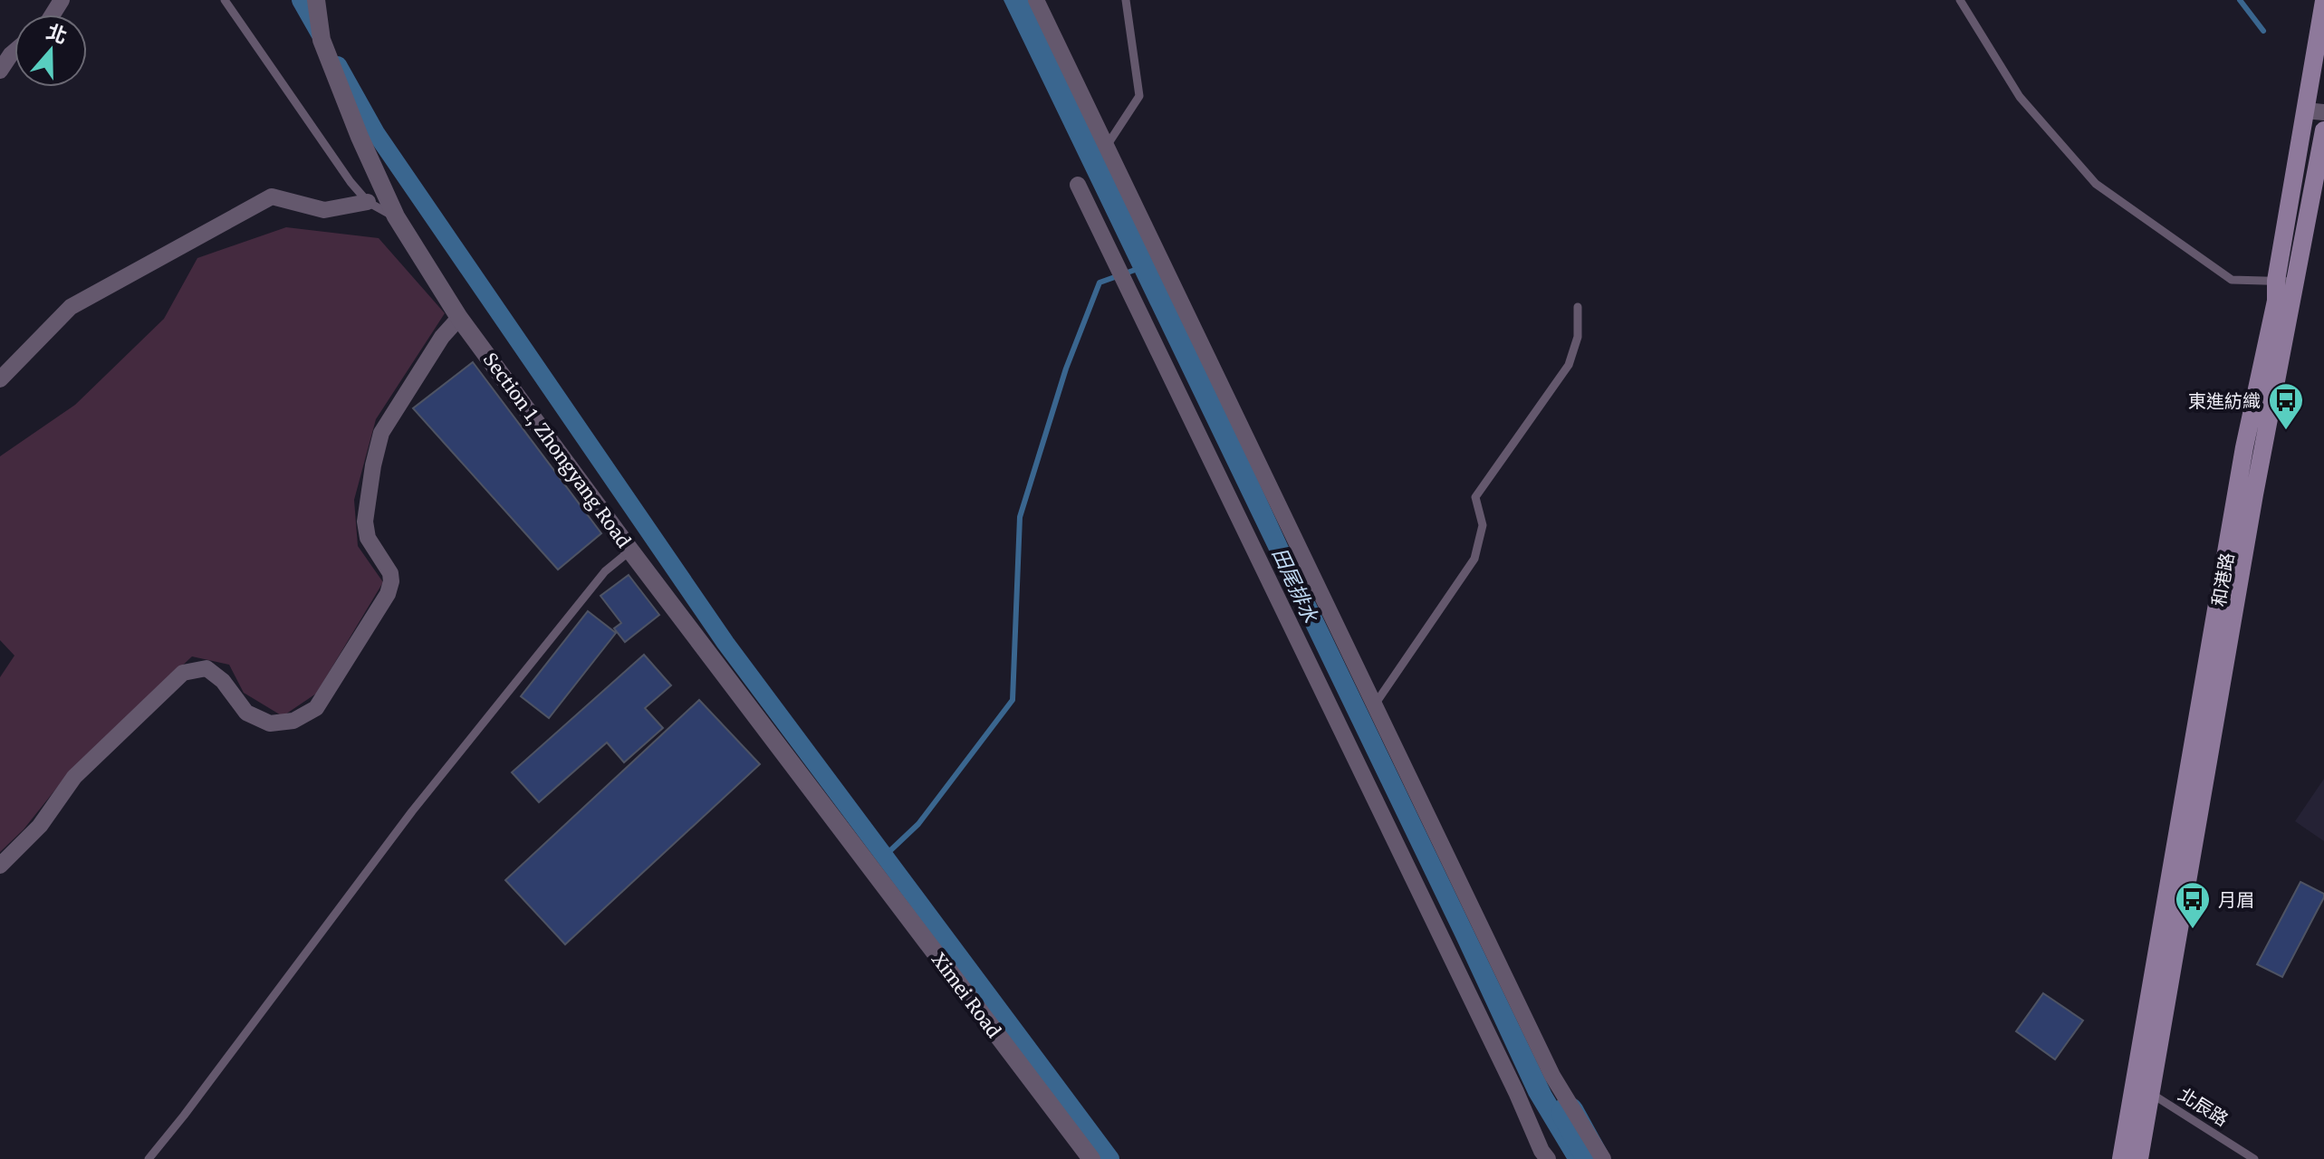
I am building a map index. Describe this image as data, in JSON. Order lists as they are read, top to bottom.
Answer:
{
  "streets": {
    "main road": ["和港路"],
    "street": ["Section 1, Zhongyang Road", "Ximei Road"],
    "lane": ["北辰路"]
  },
  "crossings": [
    ["Section 1, Zhongyang Road", "Ximei Road"],
    ["和港路", "北辰路"]
  ],
  "water": ["田尾排水"],
  "places": {
    "bus stop": ["東進紡織", "月眉"]
  },
  "north": "top"
}
